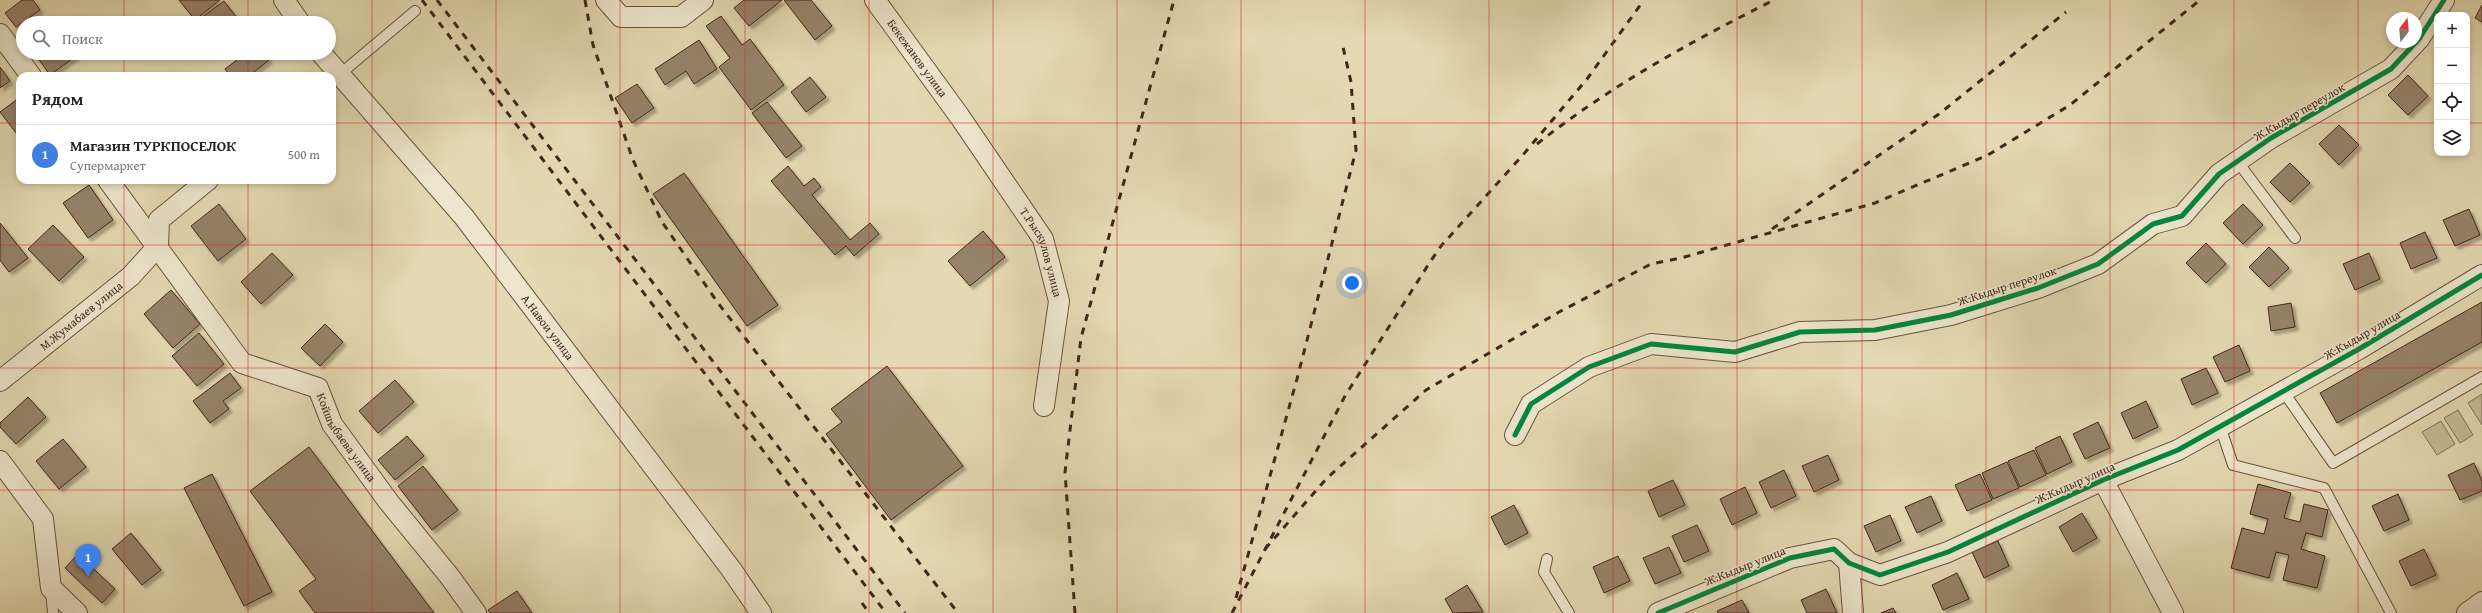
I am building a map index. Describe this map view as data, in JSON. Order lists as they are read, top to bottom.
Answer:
{
  "streets": {
    "street": [
      "Бекежанов улица",
      "Ж.Кыдыр переулок",
      "Т.Рыскулов улица",
      "М.Жумабаев улица",
      "А.Навои улица",
      "Ж.Кыдыр улица",
      "Койшыбаева улица"
    ]
  },
  "crossings": [
    ["Бекежанов улица", "Т.Рыскулов улица"],
    ["М.Жумабаев улица", "Койшыбаева улица"]
  ],
  "north": "top",
  "page": {
    "map_buttons": ["+", "−"],
    "search": "Поиск",
    "heading": "Рядом",
    "list": [
      {
        "mark": "1",
        "name": "Магазин ТУРКПОСЕЛОК",
        "note": "Супермаркет",
        "value": "500 m"
      }
    ],
    "pins": "1"
  }
}
